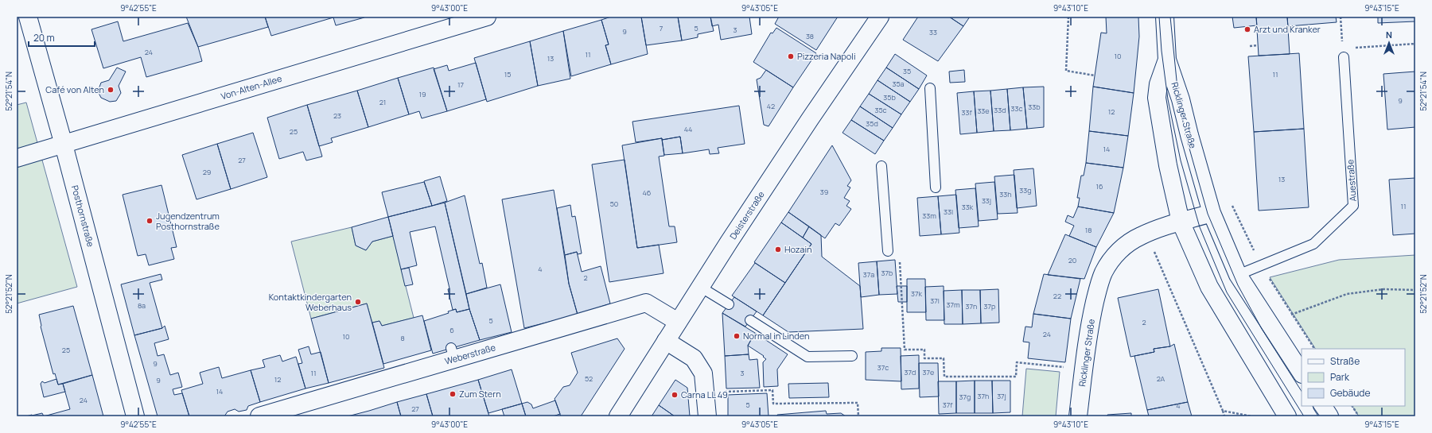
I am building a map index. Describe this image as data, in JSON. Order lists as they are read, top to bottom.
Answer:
{
  "streets": {
    "street": [
      "Von-Alten-Allee",
      "Ricklinger Straße",
      "Deisterstraße",
      "Posthornstraße",
      "Weberstraße"
    ],
    "lane": ["Auestraße"]
  },
  "crossings": [
    ["Von-Alten-Allee", "Posthornstraße"],
    ["Deisterstraße", "Weberstraße"]
  ],
  "places": [
    "Arzt und Kranker",
    "Pizzeria Napoli",
    "Café von Alten",
    "Jugendzentrum Posthornstraße",
    "Hozain",
    "Kontaktkindergarten Weberhaus",
    "Normal in Linden",
    "Zum Stern",
    "Carna LL 49"
  ],
  "house_numbers": [
    "7",
    "5",
    "3",
    "9",
    "33",
    "38",
    "24",
    "11",
    "10",
    "13",
    "35",
    "15",
    "11",
    "35a",
    "17",
    "19",
    "35b",
    "9",
    "21",
    "42",
    "33b",
    "33c",
    "35c",
    "33d",
    "33e",
    "12",
    "33f",
    "23",
    "35d",
    "44",
    "25",
    "14",
    "27",
    "29",
    "13",
    "16",
    "33g",
    "39",
    "46",
    "33h",
    "33j",
    "50",
    "11",
    "33k",
    "33l",
    "33m",
    "18",
    "20",
    "4",
    "37b",
    "37a",
    "2",
    "37k",
    "22",
    "37l",
    "37m",
    "8a",
    "37n",
    "37p",
    "5",
    "2",
    "6",
    "24",
    "10",
    "8",
    "25",
    "9",
    "37c",
    "37d",
    "37e",
    "11",
    "3",
    "52",
    "2A",
    "12",
    "9",
    "14",
    "37h",
    "37j",
    "37g",
    "24",
    "5",
    "37f",
    "4",
    "27"
  ],
  "legend": ["Straße", "Park", "Gebäude"],
  "scale_bar": "20 m",
  "north": "top",
  "coordinates": [
    "9°42'55\"E",
    "9°43'00\"E",
    "9°43'05\"E",
    "9°43'10\"E",
    "9°43'15\"E",
    "52°21'54\"N",
    "52°21'52\"N"
  ]
}
